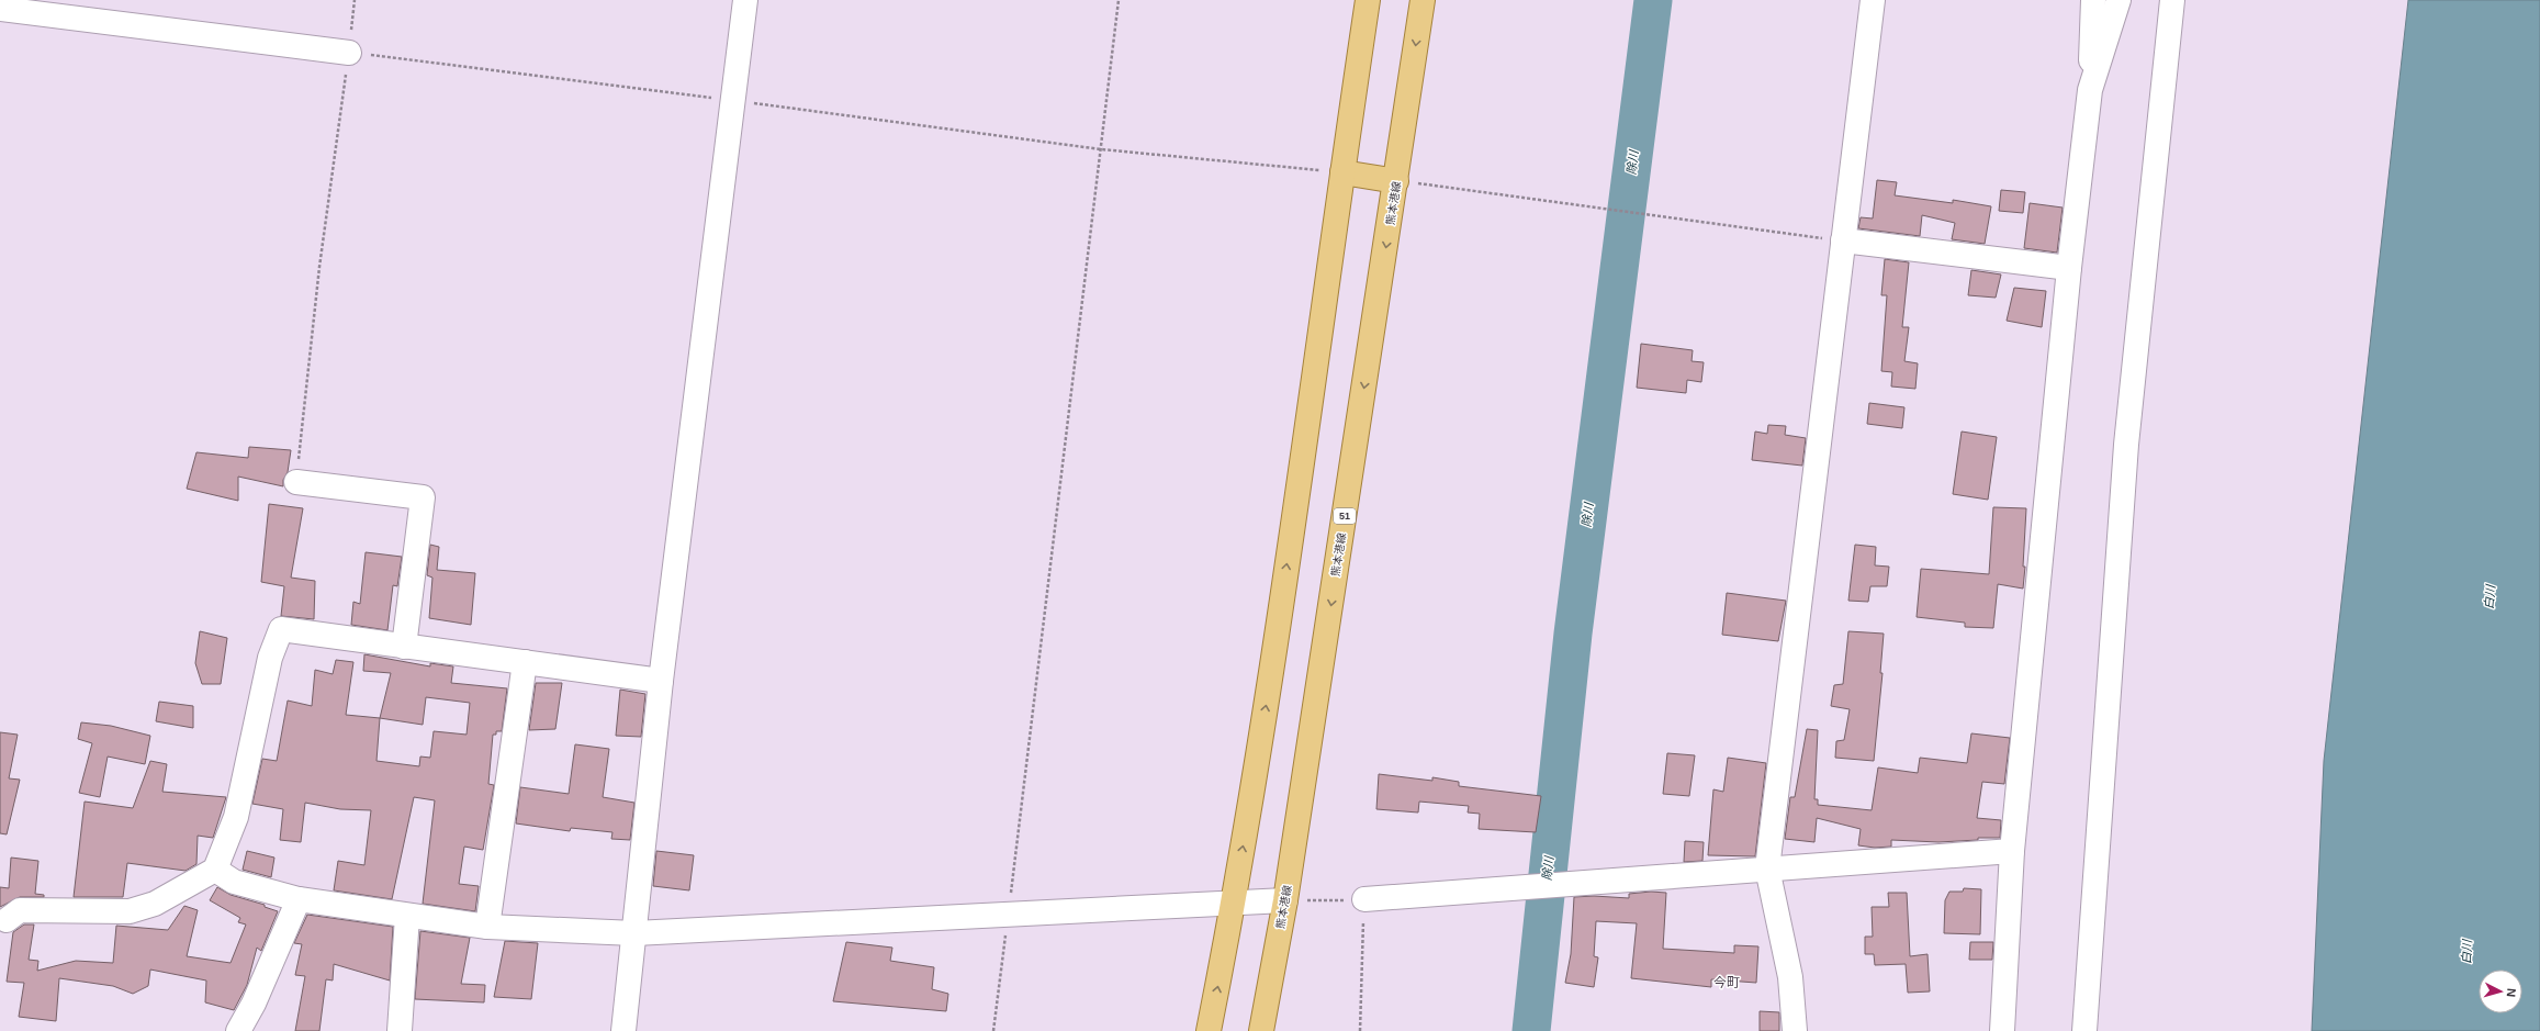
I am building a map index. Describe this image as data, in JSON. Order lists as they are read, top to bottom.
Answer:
{
  "streets": {
    "main road": ["熊本港線", "51"]
  },
  "districts": ["今町"],
  "water": ["除川", "白川"],
  "north": "right"
}
